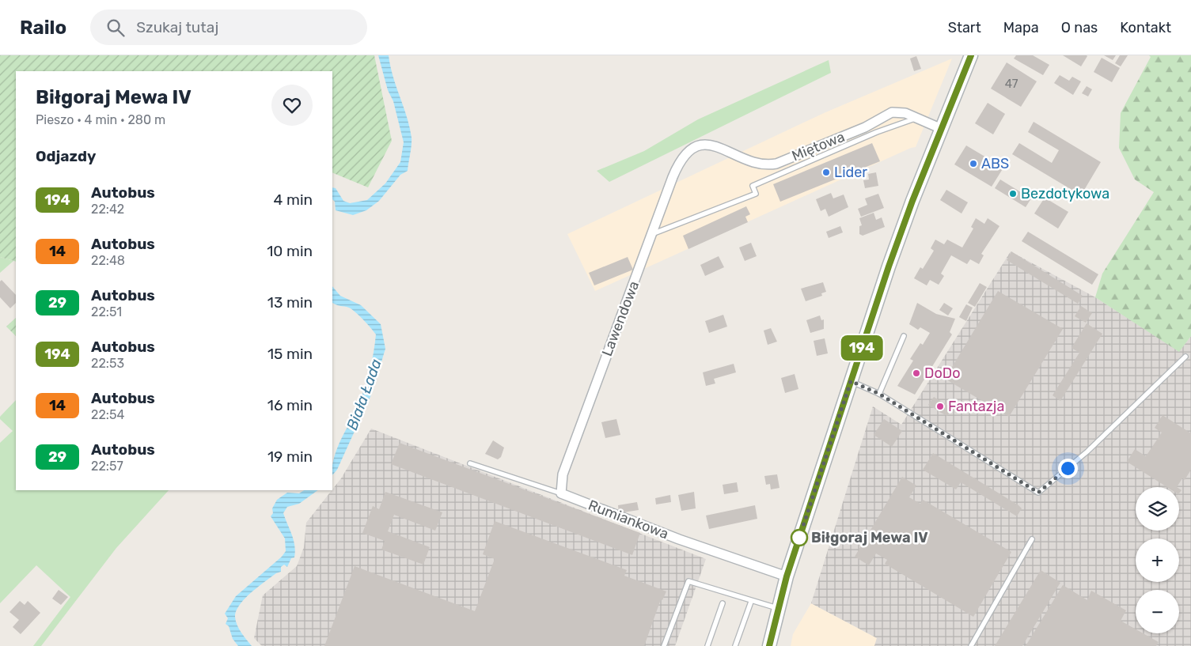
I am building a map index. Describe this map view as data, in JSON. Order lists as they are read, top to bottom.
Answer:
{
  "streets": {
    "street": ["Miętowa", "Lawendowa", "Rumiankowa"]
  },
  "crossings": [
    ["Miętowa", "Lawendowa"],
    ["Lawendowa", "Rumiankowa"]
  ],
  "water": ["Biała Łada"],
  "places": [
    "ABS",
    "Lider",
    "Bezdotykowa",
    "DoDo",
    "Fantazja",
    "Biłgoraj Mewa IV"
  ],
  "lines": ["bus line 194"],
  "house_numbers": ["47"],
  "page": {
    "header": "Railo",
    "search": "Szukaj tutaj",
    "nav": [
      "Start",
      "Mapa",
      "O nas",
      "Kontakt"
    ],
    "on_map": "194",
    "heading": [
      ["Biłgoraj Mewa IV", "Pieszo · 4 min · 280 m"],
      "Odjazdy"
    ],
    "list": [
      {
        "mark": "194",
        "name": "Autobus",
        "note": "22:42",
        "value": "4 min"
      },
      {
        "mark": "14",
        "name": "Autobus",
        "note": "22:48",
        "value": "10 min"
      },
      {
        "mark": "29",
        "name": "Autobus",
        "note": "22:51",
        "value": "13 min"
      },
      {
        "mark": "194",
        "name": "Autobus",
        "note": "22:53",
        "value": "15 min"
      },
      {
        "mark": "14",
        "name": "Autobus",
        "note": "22:54",
        "value": "16 min"
      },
      {
        "mark": "29",
        "name": "Autobus",
        "note": "22:57",
        "value": "19 min"
      }
    ],
    "map_buttons": ["+", "−"]
  }
}
